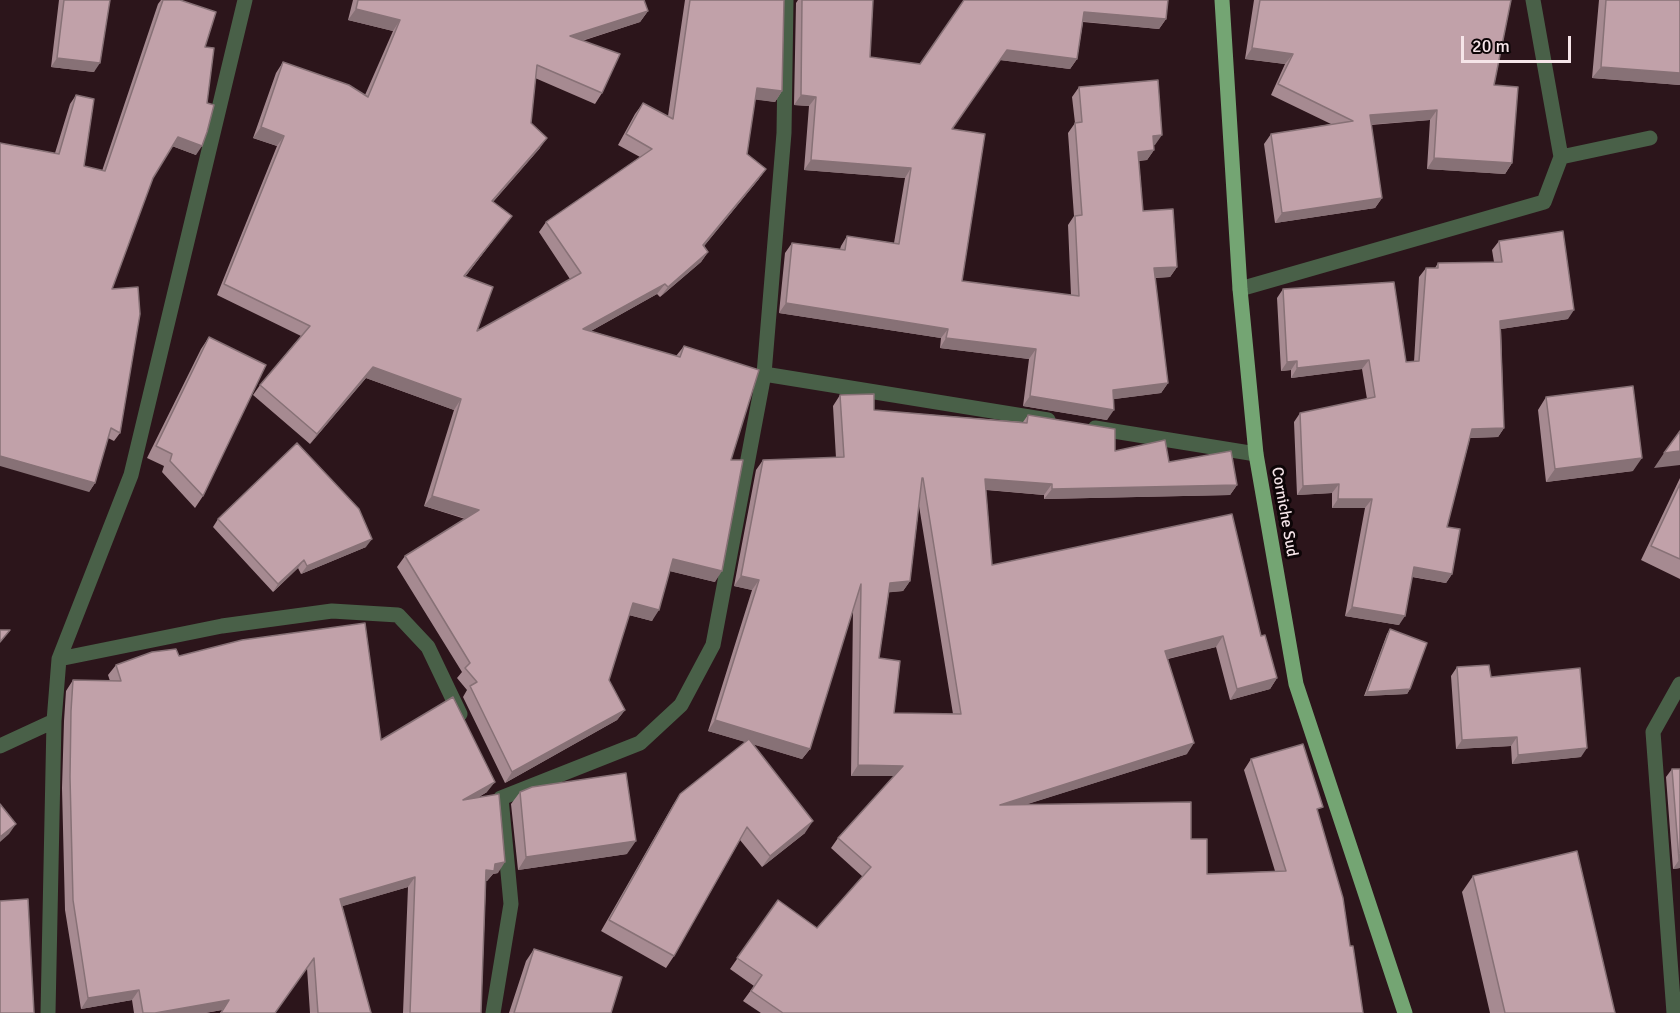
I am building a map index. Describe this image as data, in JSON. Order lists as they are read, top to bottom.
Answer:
{
  "streets": {
    "main road": ["Corniche Sud"]
  },
  "scale_bar": "20 m"
}
